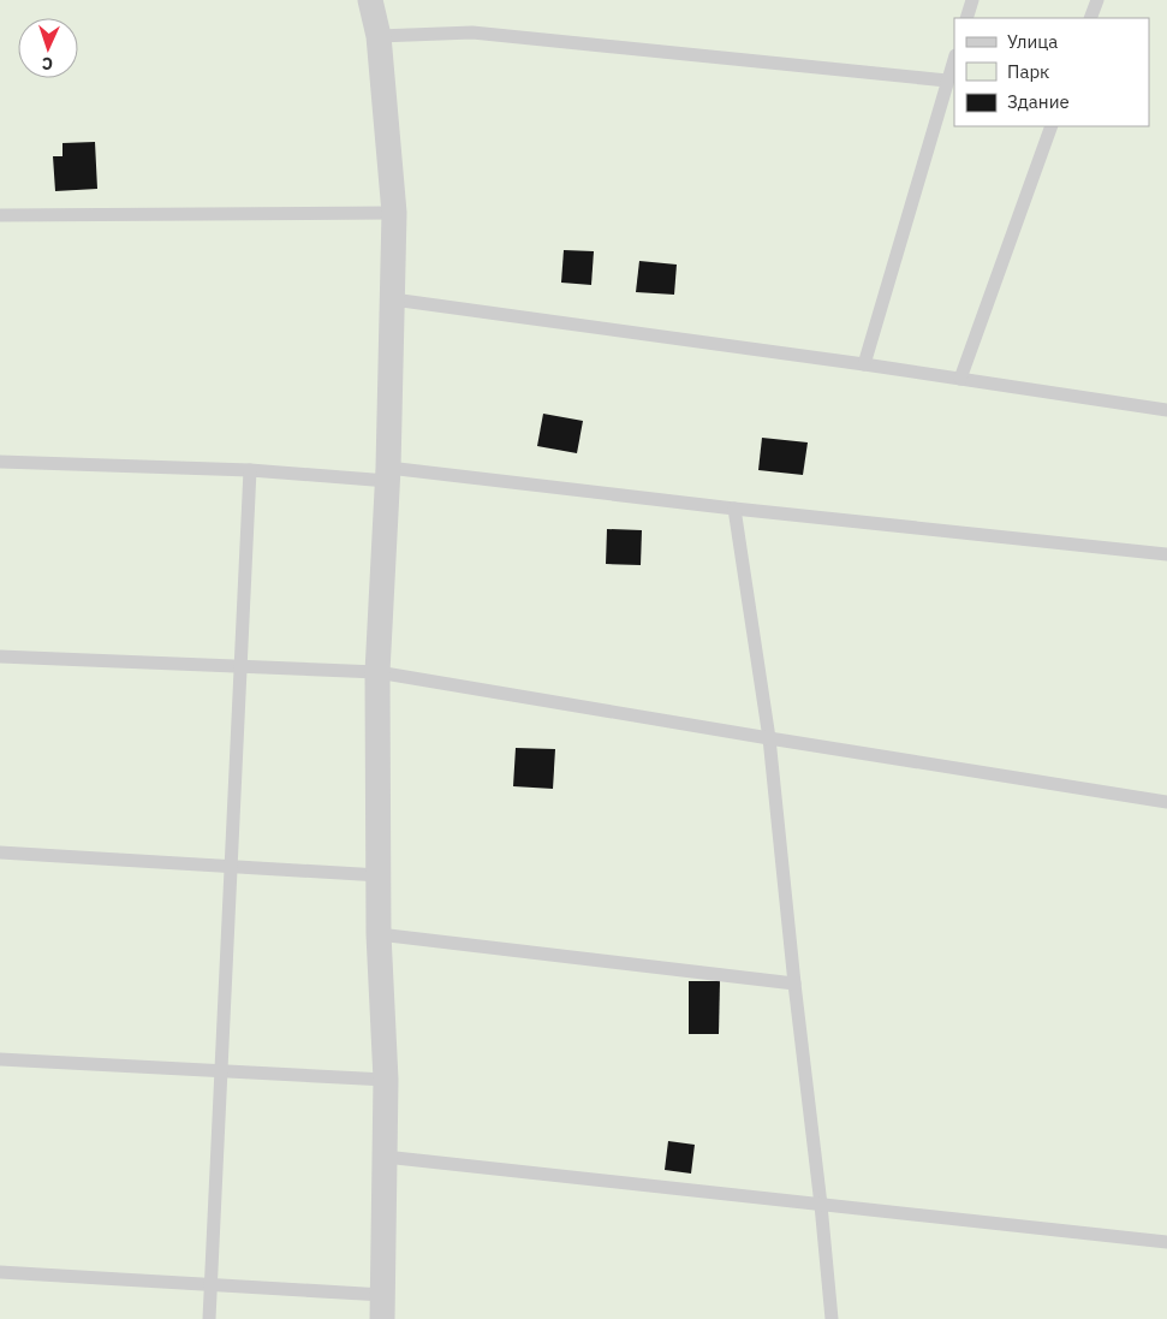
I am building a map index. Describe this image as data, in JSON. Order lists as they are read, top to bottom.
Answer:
{
  "legend": ["Улица", "Парк", "Здание"],
  "north": "bottom"
}
